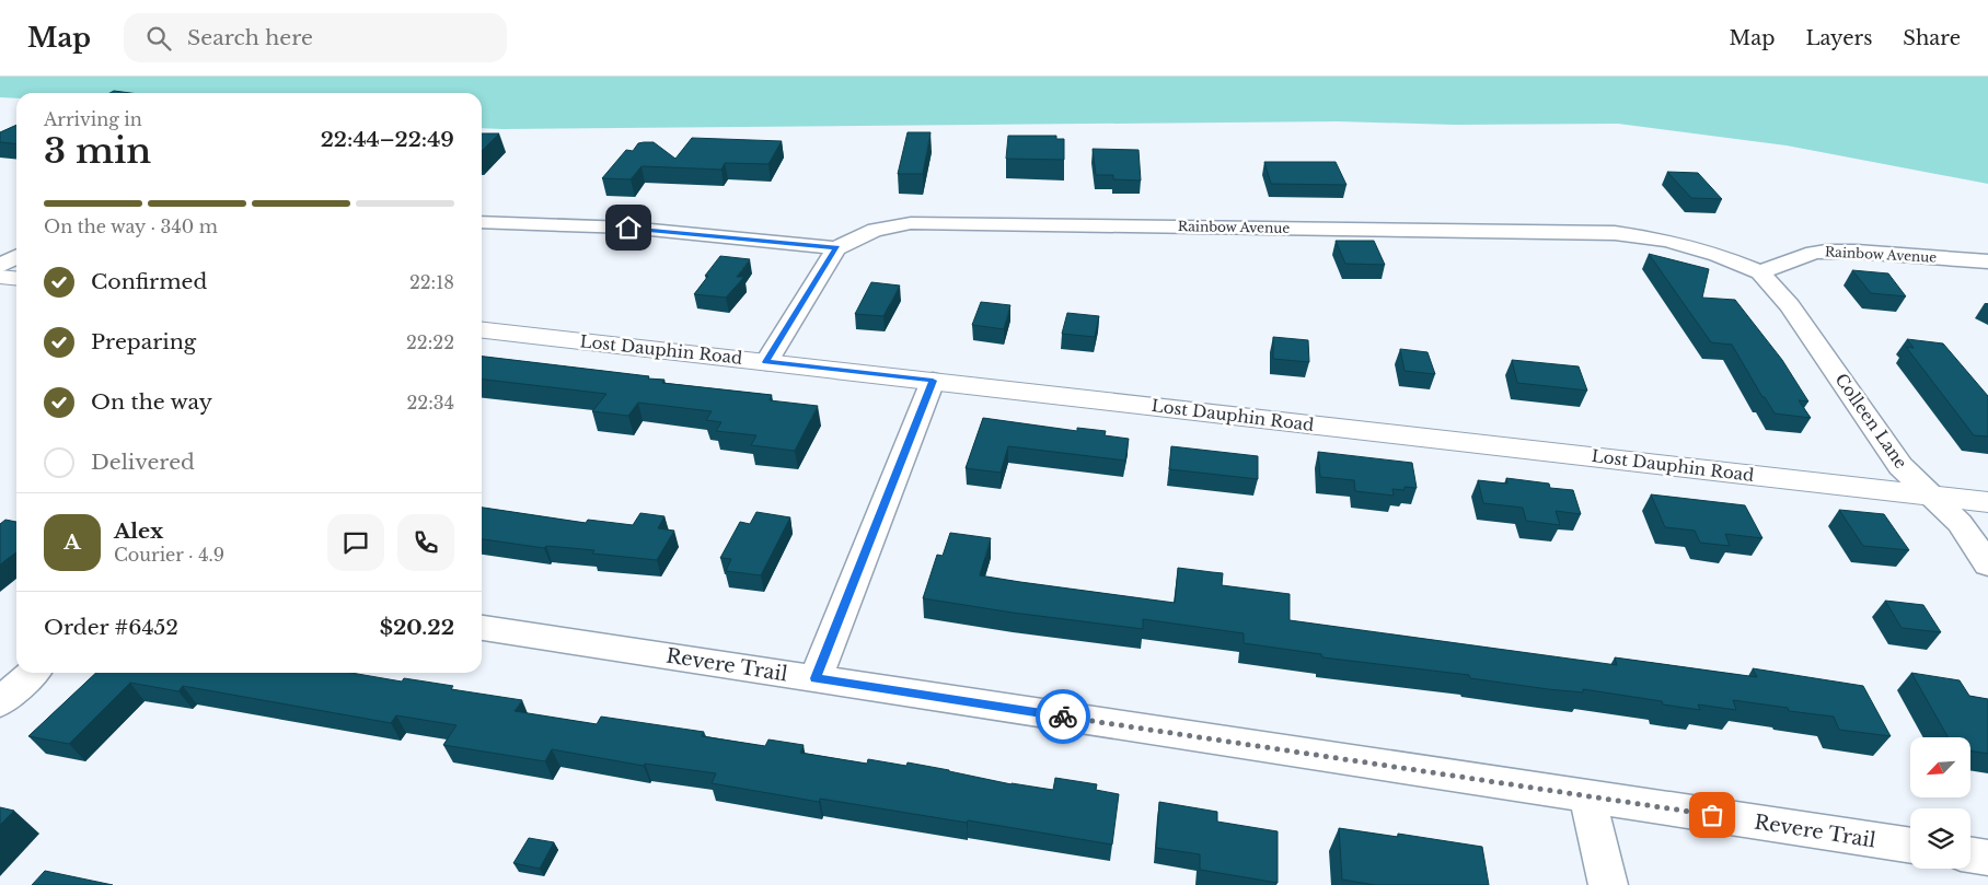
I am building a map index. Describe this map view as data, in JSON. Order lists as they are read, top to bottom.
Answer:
{
  "streets": {
    "street": [
      "Rainbow Avenue",
      "Lost Dauphin Road",
      "Colleen Lane",
      "Revere Trail"
    ]
  },
  "crossings": [
    ["Rainbow Avenue", "Colleen Lane"],
    ["Lost Dauphin Road", "Colleen Lane"]
  ],
  "north": "bottom left",
  "page": {
    "header": "Map",
    "search": "Search here",
    "nav": ["Map", "Layers", "Share"],
    "heading": ["3 min", "Arriving in", "22:44–22:49"],
    "panel": [
      "Alex",
      "Courier · 4.9",
      "Order #6452",
      "$20.22"
    ],
    "bar": "On the way · 340 m",
    "list": [
      ["Confirmed", "22:18"],
      ["Preparing", "22:22"],
      ["On the way", "22:34"],
      "Delivered"
    ],
    "round": "A"
  }
}
